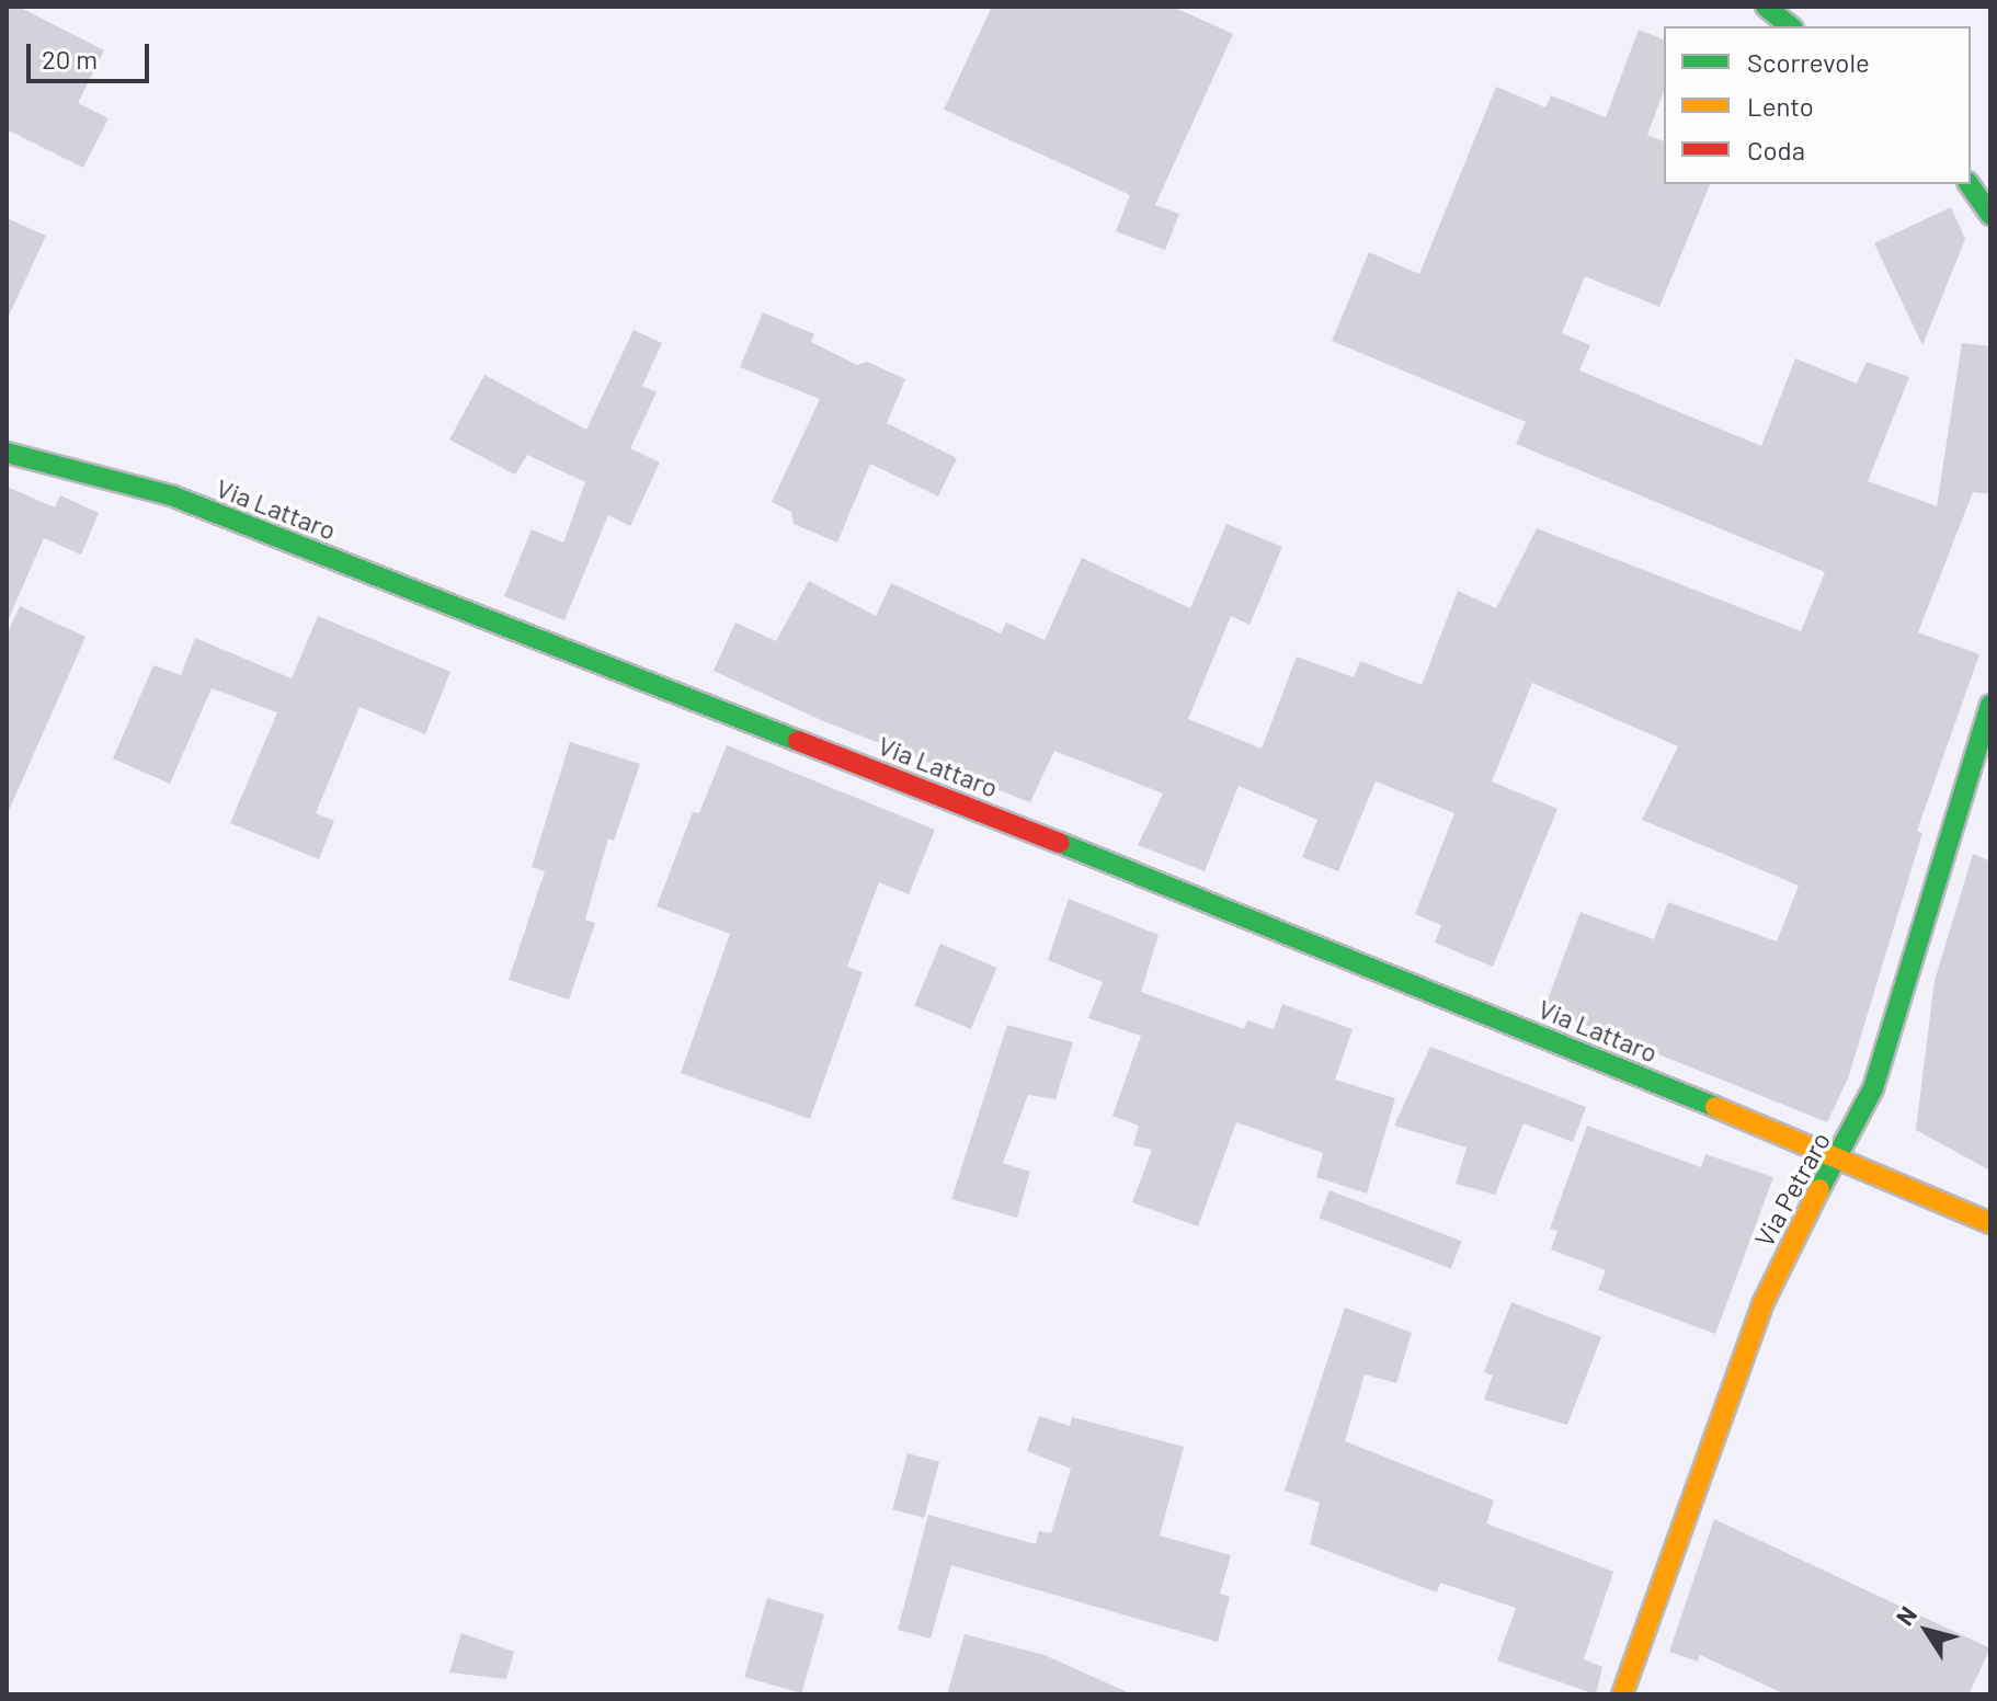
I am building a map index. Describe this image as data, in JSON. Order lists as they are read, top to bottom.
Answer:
{
  "streets": {
    "street": ["Via Lattaro", "Via Petraro"]
  },
  "crossings": [
    ["Via Lattaro", "Via Petraro"]
  ],
  "legend": ["Scorrevole", "Lento", "Coda"],
  "scale_bar": "20 m",
  "north": "top left"
}
